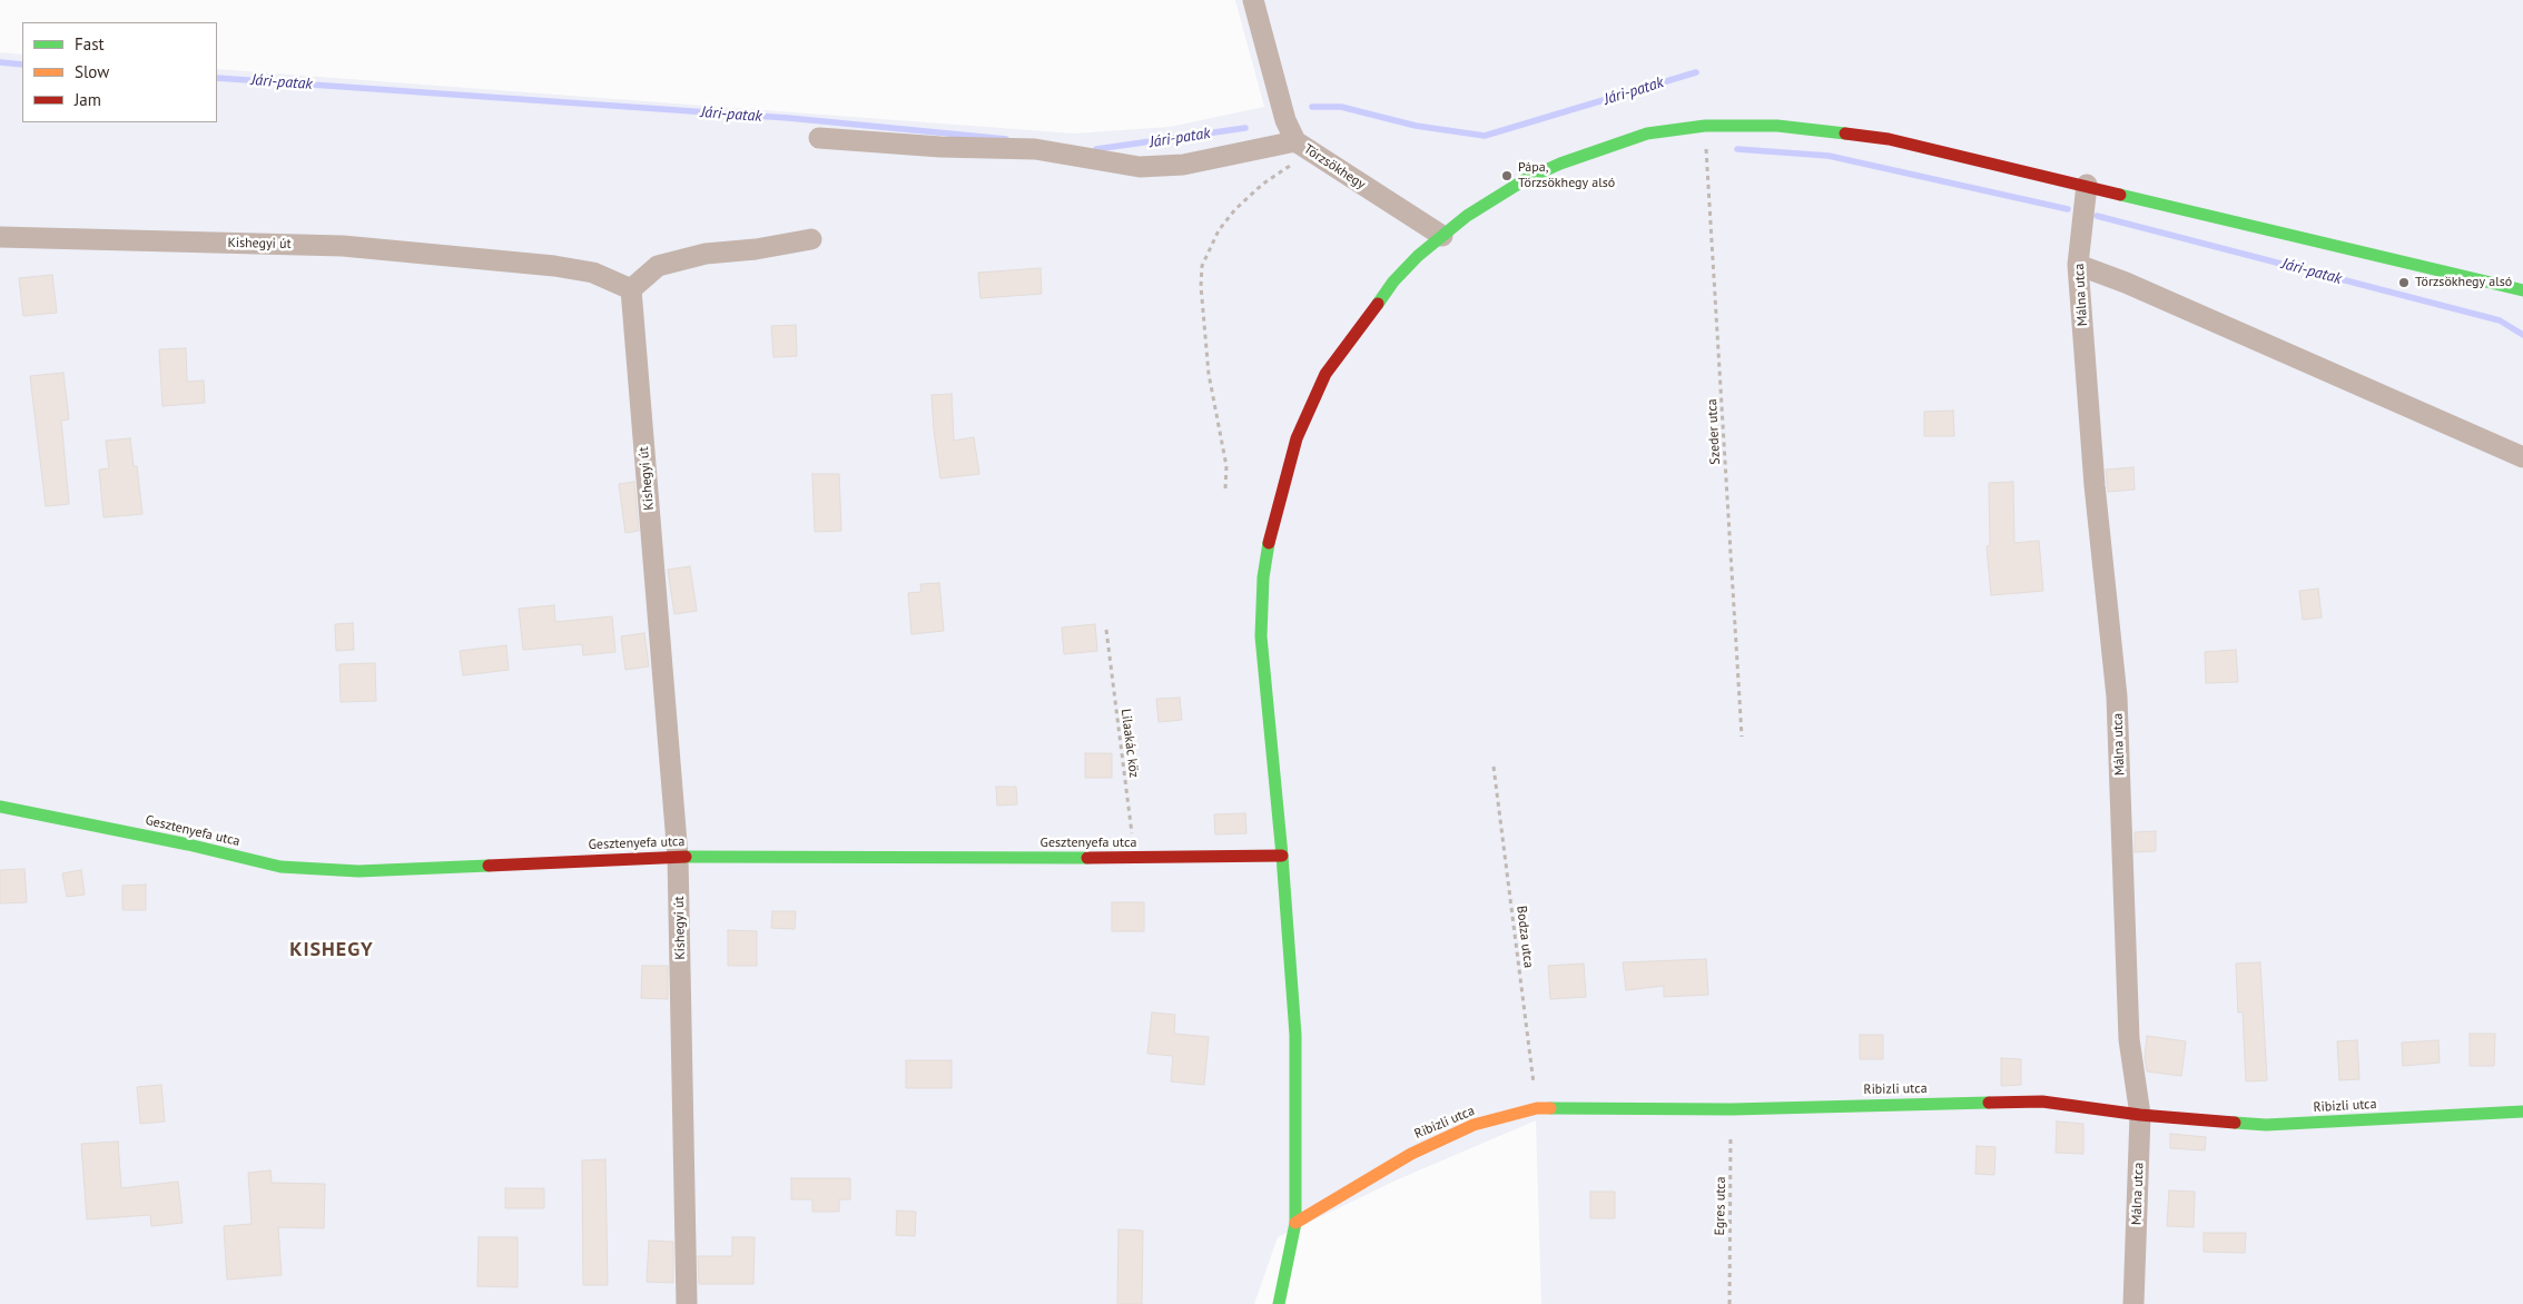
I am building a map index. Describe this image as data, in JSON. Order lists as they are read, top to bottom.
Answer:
{
  "streets": {
    "street": [
      "Törzsökhegy",
      "Kishegyi út",
      "Málna utca",
      "Gesztenyefa utca",
      "Ribizli utca"
    ],
    "path": [
      "Szeder utca",
      "Lilaakác köz",
      "Bodza utca",
      "Egres utca"
    ]
  },
  "crossings": [
    ["Kishegyi út", "Gesztenyefa utca"],
    ["Málna utca", "Ribizli utca"],
    ["Lilaakác köz", "Gesztenyefa utca"],
    ["Bodza utca", "Ribizli utca"],
    ["Ribizli utca", "Egres utca"]
  ],
  "districts": ["KISHEGY"],
  "water": ["Jári-patak"],
  "places": ["Pápa, Törzsökhegy alsó", "Törzsökhegy alsó"],
  "legend": ["Fast", "Slow", "Jam"]
}
